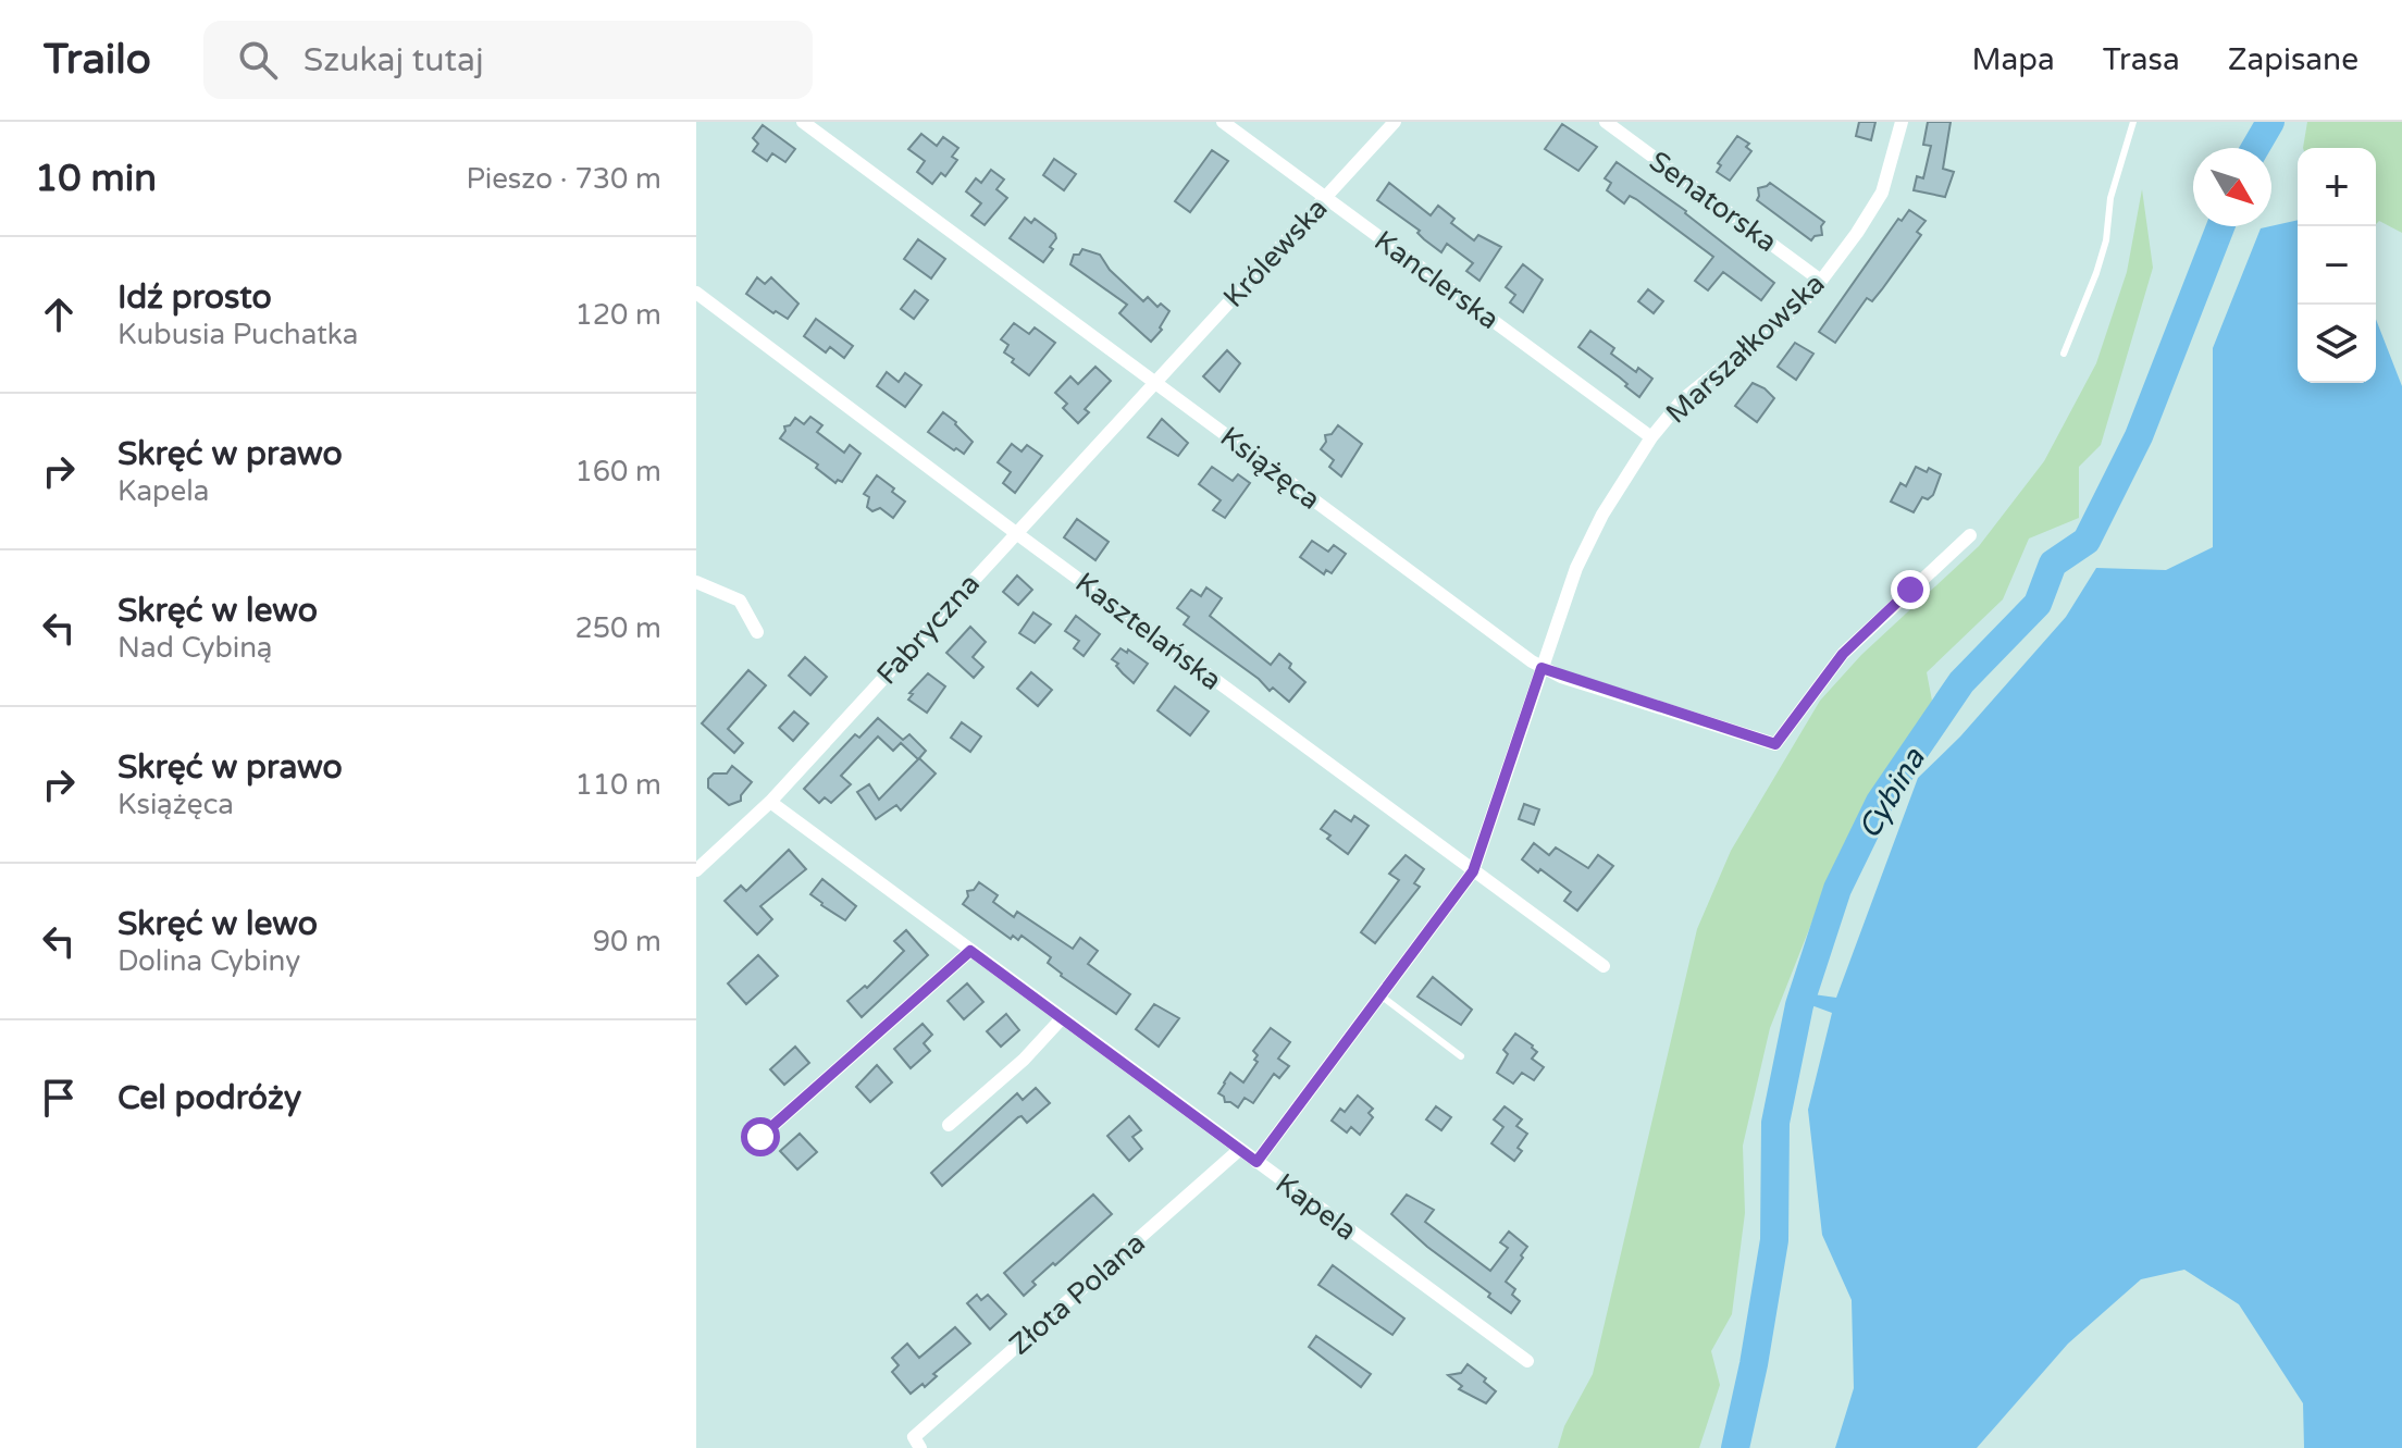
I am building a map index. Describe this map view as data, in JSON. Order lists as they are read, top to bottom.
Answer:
{
  "streets": {
    "street": [
      "Senatorska",
      "Królewska",
      "Kanclerska",
      "Marszałkowska",
      "Książęca",
      "Fabryczna",
      "Kasztelańska",
      "Kapela",
      "Złota Polana"
    ]
  },
  "crossings": [
    ["Senatorska", "Marszałkowska"],
    ["Królewska", "Kanclerska"],
    ["Królewska", "Książęca"],
    ["Królewska", "Fabryczna"],
    ["Kanclerska", "Marszałkowska"],
    ["Marszałkowska", "Książęca"],
    ["Marszałkowska", "Kasztelańska"],
    ["Marszałkowska", "Kapela"],
    ["Książęca", "Fabryczna"],
    ["Fabryczna", "Kasztelańska"],
    ["Fabryczna", "Kapela"],
    ["Kapela", "Złota Polana"]
  ],
  "water": ["Cybina"],
  "north": "bottom right",
  "page": {
    "header": "Trailo",
    "search": "Szukaj tutaj",
    "nav": ["Mapa", "Trasa", "Zapisane"],
    "heading": ["10 min", "Pieszo · 730 m"],
    "map_buttons": ["+", "−"],
    "list": [
      ["Idź prosto", "Kubusia Puchatka", "120 m"],
      ["Skręć w prawo", "Kapela", "160 m"],
      ["Skręć w lewo", "Nad Cybiną", "250 m"],
      ["Skręć w prawo", "Książęca", "110 m"],
      ["Skręć w lewo", "Dolina Cybiny", "90 m"],
      "Cel podróży"
    ]
  }
}
